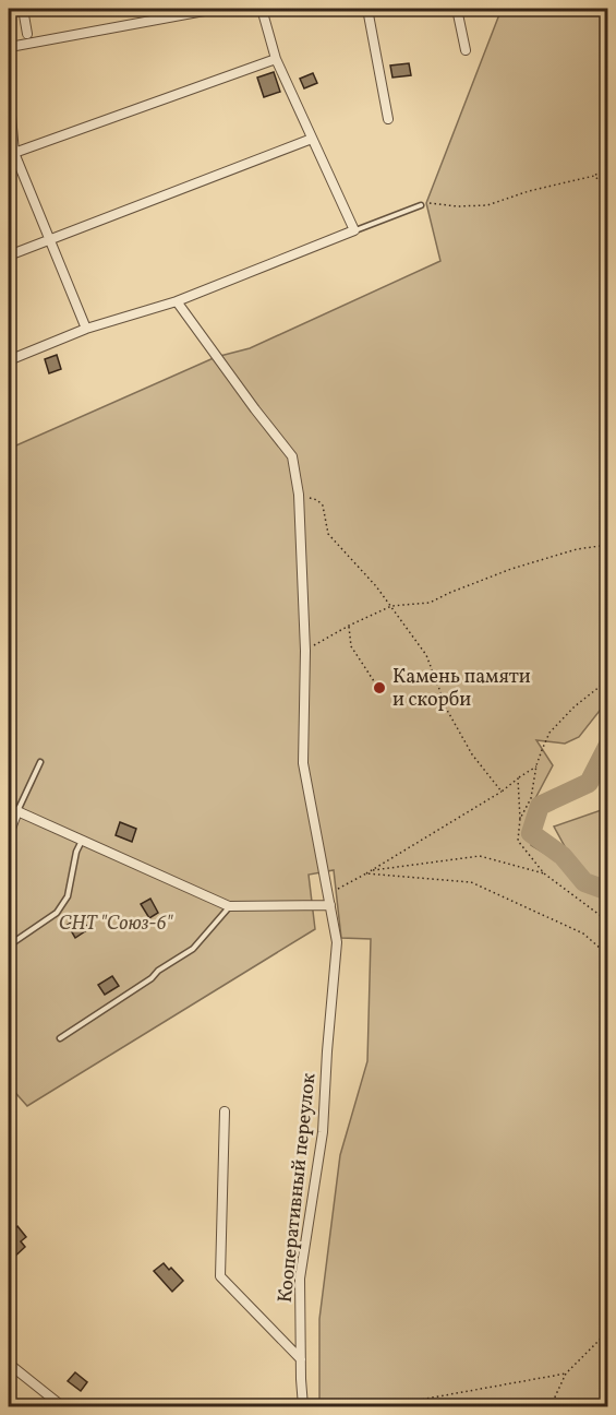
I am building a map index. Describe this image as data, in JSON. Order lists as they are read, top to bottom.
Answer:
{
  "streets": {
    "street": ["Кооперативный переулок"]
  },
  "parks": ["СНТ \"Союз-6\""],
  "places": ["Камень памяти и скорби"]
}
